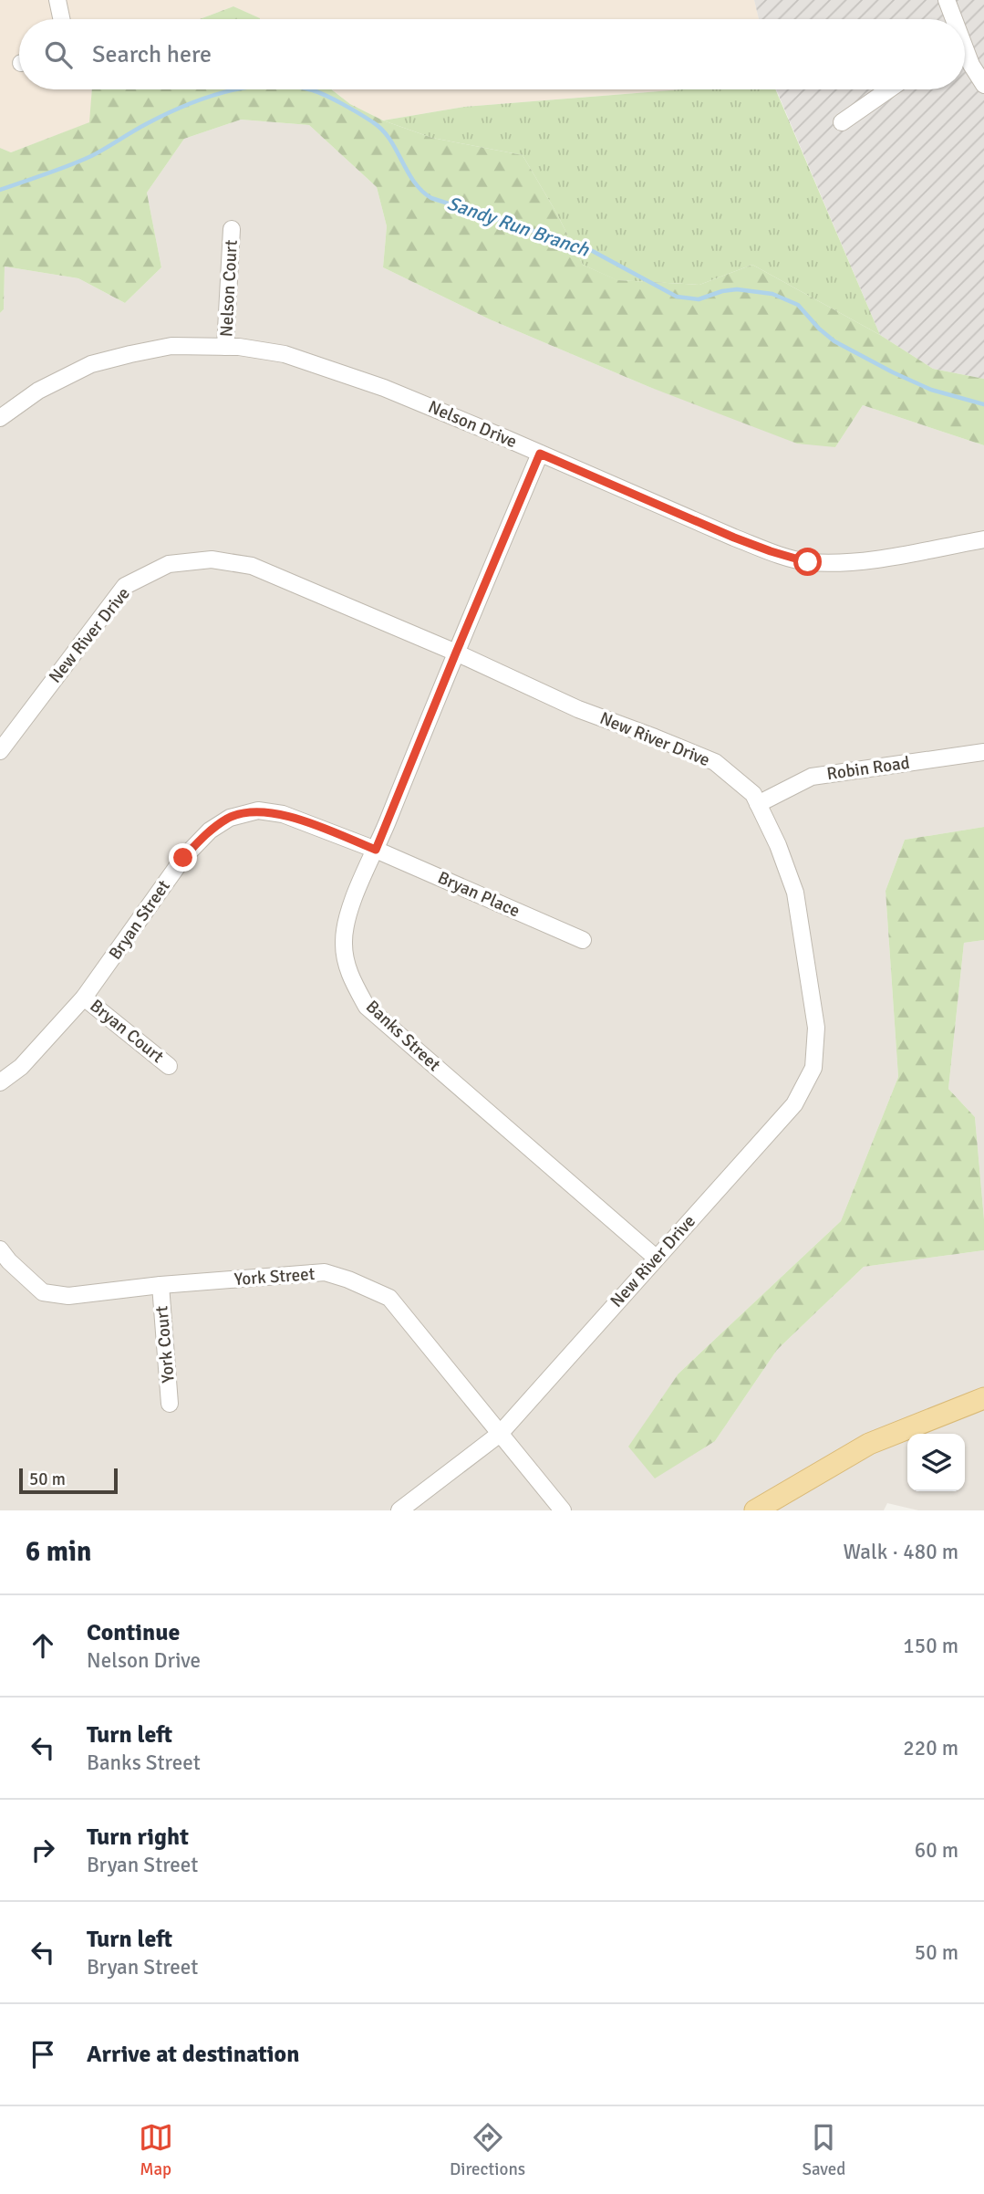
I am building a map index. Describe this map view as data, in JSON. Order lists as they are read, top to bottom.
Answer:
{
  "streets": {
    "street": [
      "Nelson Court",
      "Nelson Drive",
      "New River Drive",
      "Robin Road",
      "Bryan Place",
      "Bryan Street",
      "Bryan Court",
      "Banks Street",
      "York Street",
      "York Court"
    ]
  },
  "crossings": [
    ["Nelson Court", "Nelson Drive"],
    ["Nelson Drive", "Banks Street"],
    ["New River Drive", "Robin Road"],
    ["New River Drive", "Banks Street"],
    ["New River Drive", "York Street"],
    ["Bryan Place", "Bryan Street"],
    ["Bryan Place", "Banks Street"],
    ["Bryan Street", "Bryan Court"],
    ["Bryan Street", "Banks Street"],
    ["York Street", "York Court"]
  ],
  "water": ["Sandy Run Branch"],
  "scale_bar": "50 m",
  "page": {
    "search": "Search here",
    "scale": "50 m",
    "heading": ["6 min", "Walk · 480 m"],
    "list": [
      ["Continue", "Nelson Drive", "150 m"],
      ["Turn left", "Banks Street", "220 m"],
      ["Turn right", "Bryan Street", "60 m"],
      ["Turn left", "Bryan Street", "50 m"],
      "Arrive at destination"
    ],
    "nav": ["Map", "Directions", "Saved"]
  }
}
